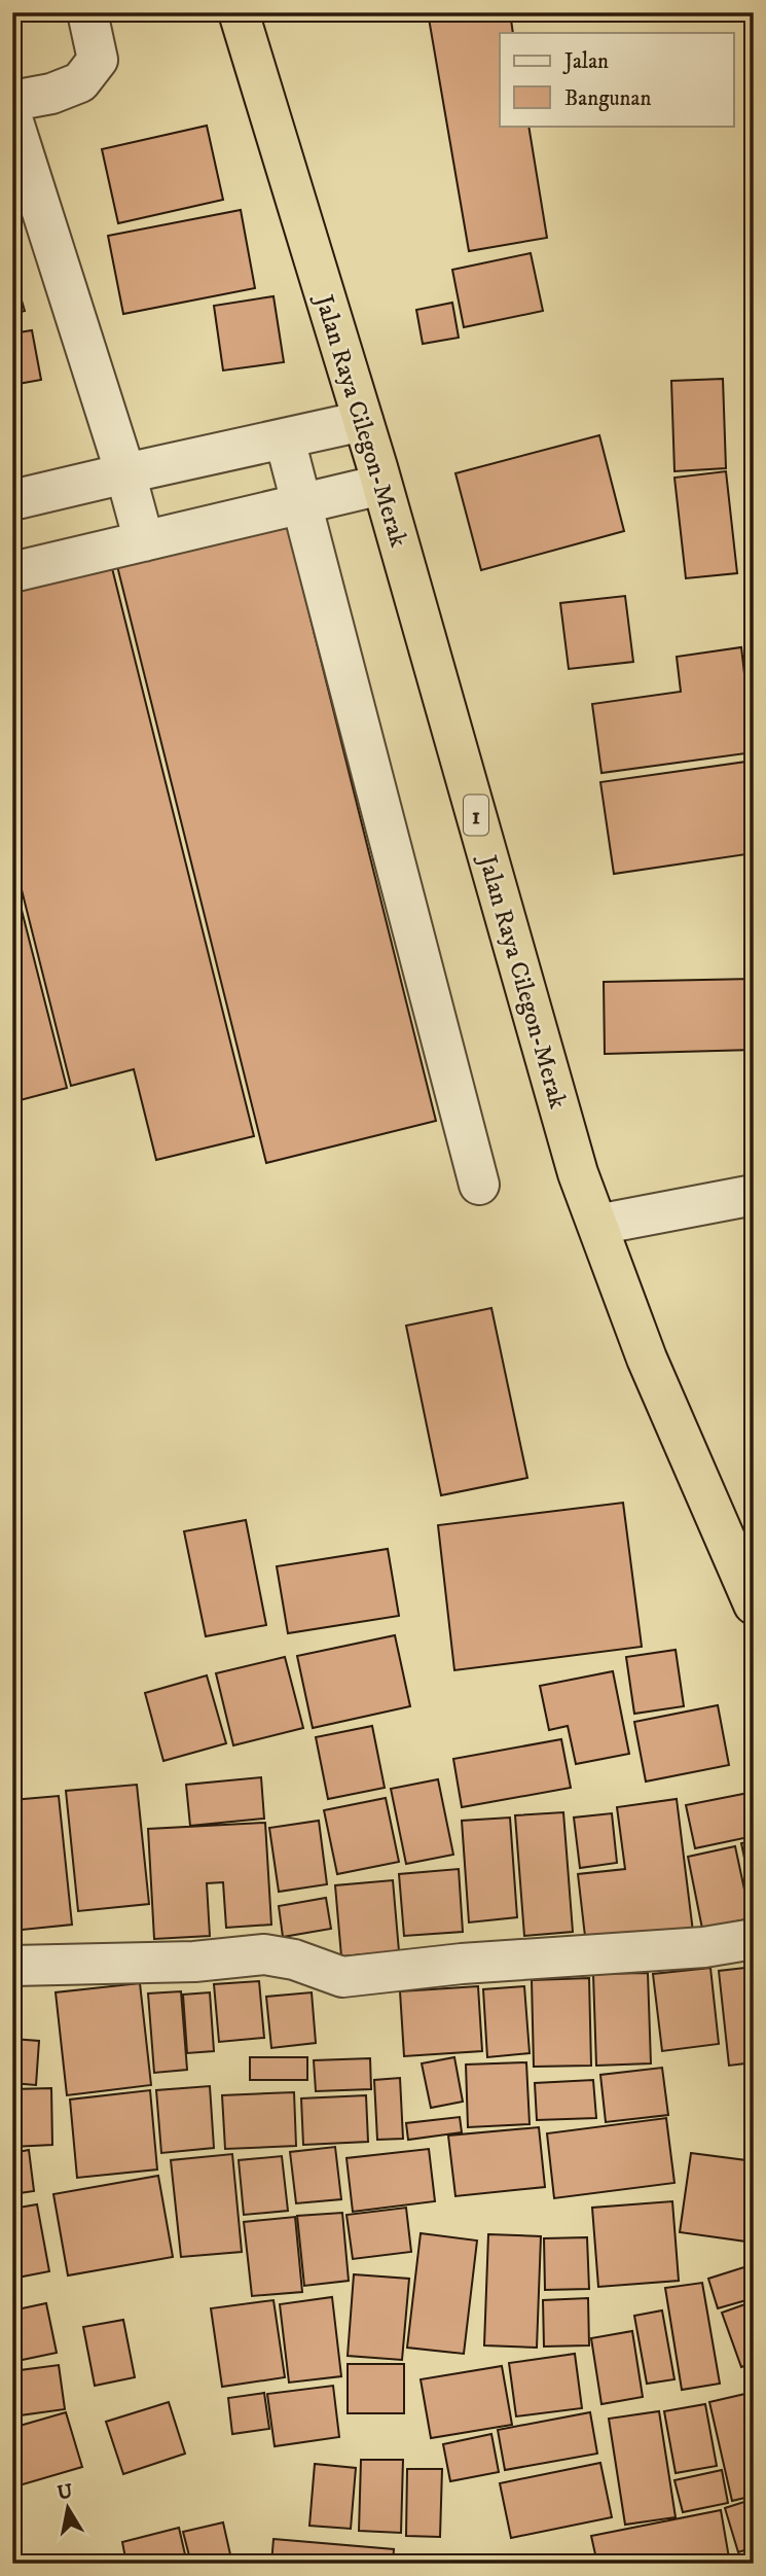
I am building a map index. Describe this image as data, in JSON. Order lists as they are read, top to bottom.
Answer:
{
  "streets": {
    "highway": ["Jalan Raya Cilegon-Merak", "1"]
  },
  "legend": ["Jalan", "Bangunan"],
  "north": "top"
}
